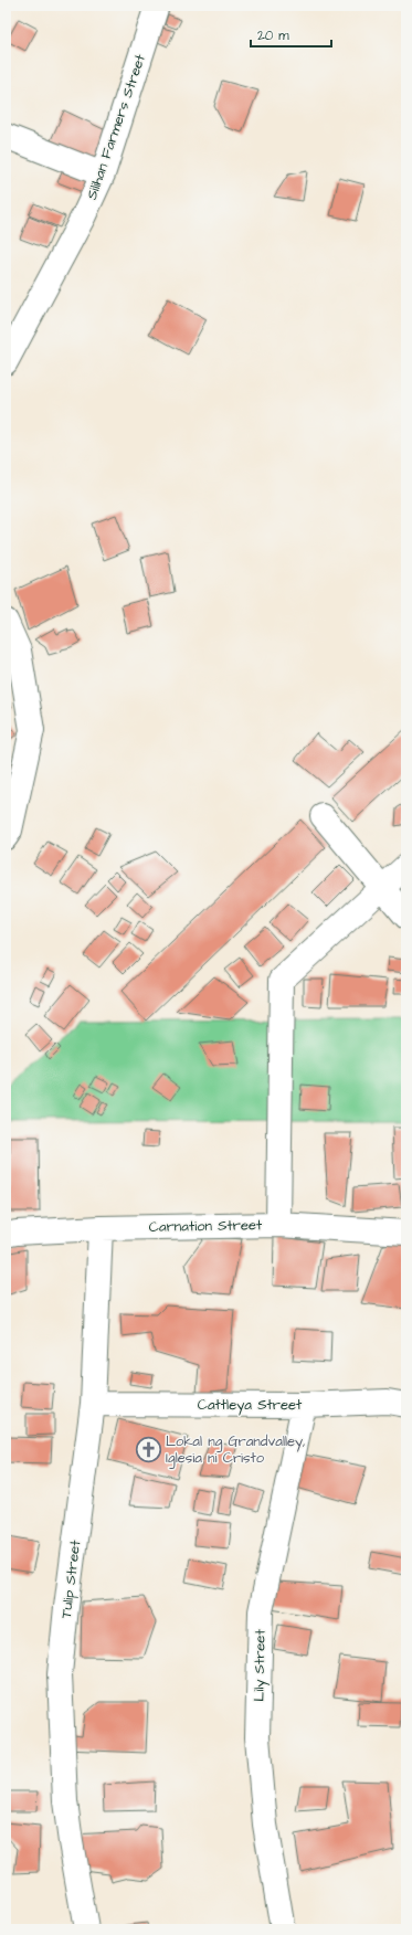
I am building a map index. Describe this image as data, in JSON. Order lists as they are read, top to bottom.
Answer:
{
  "streets": {
    "street": [
      "Silihan Farmers Street",
      "Carnation Street",
      "Cattleya Street",
      "Tulip Street",
      "Lily Street"
    ]
  },
  "crossings": [
    ["Carnation Street", "Tulip Street"],
    ["Cattleya Street", "Tulip Street"],
    ["Cattleya Street", "Lily Street"]
  ],
  "places": {
    "church": ["Lokal ng Grandvalley, Iglesia ni Cristo"]
  },
  "scale_bar": "20 m"
}
